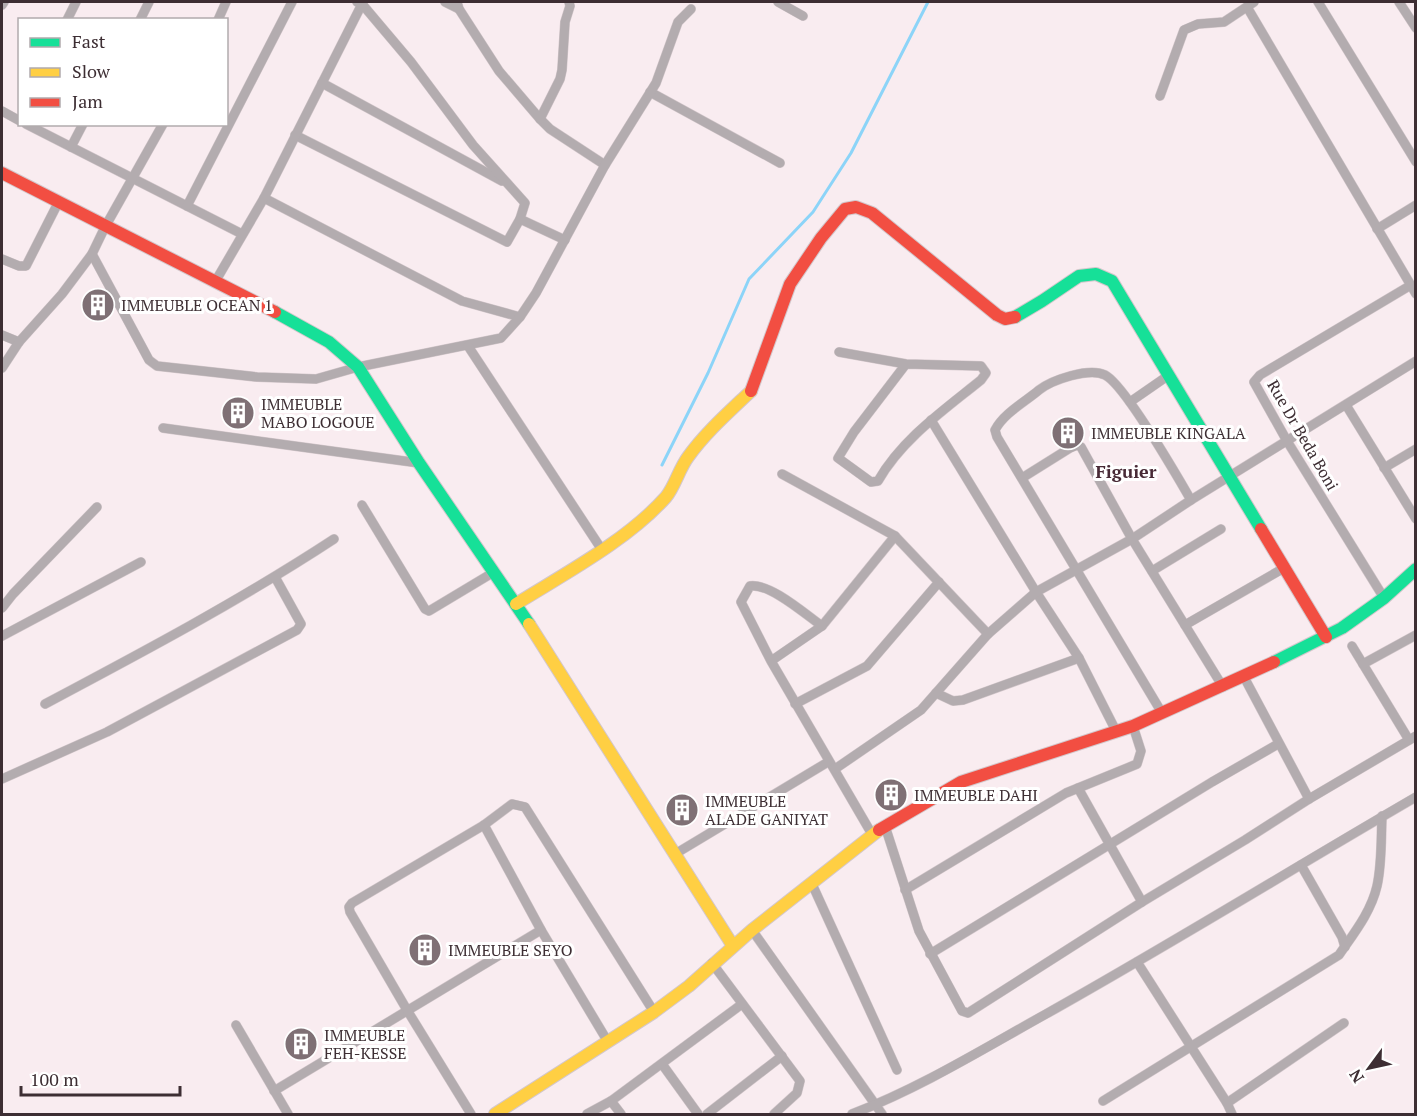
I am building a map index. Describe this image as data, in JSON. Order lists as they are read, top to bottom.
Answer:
{
  "streets": {
    "street": ["Rue Dr Beda Boni"]
  },
  "districts": ["Figuier"],
  "places": {
    "building": [
      "IMMEUBLE OCEAN 1",
      "IMMEUBLE MABO LOGOUE",
      "IMMEUBLE KINGALA",
      "IMMEUBLE DAHI",
      "IMMEUBLE ALADE GANIYAT",
      "IMMEUBLE SEYO",
      "IMMEUBLE FEH-KESSE"
    ]
  },
  "legend": ["Fast", "Slow", "Jam"],
  "scale_bar": "100 m",
  "north": "bottom left"
}
